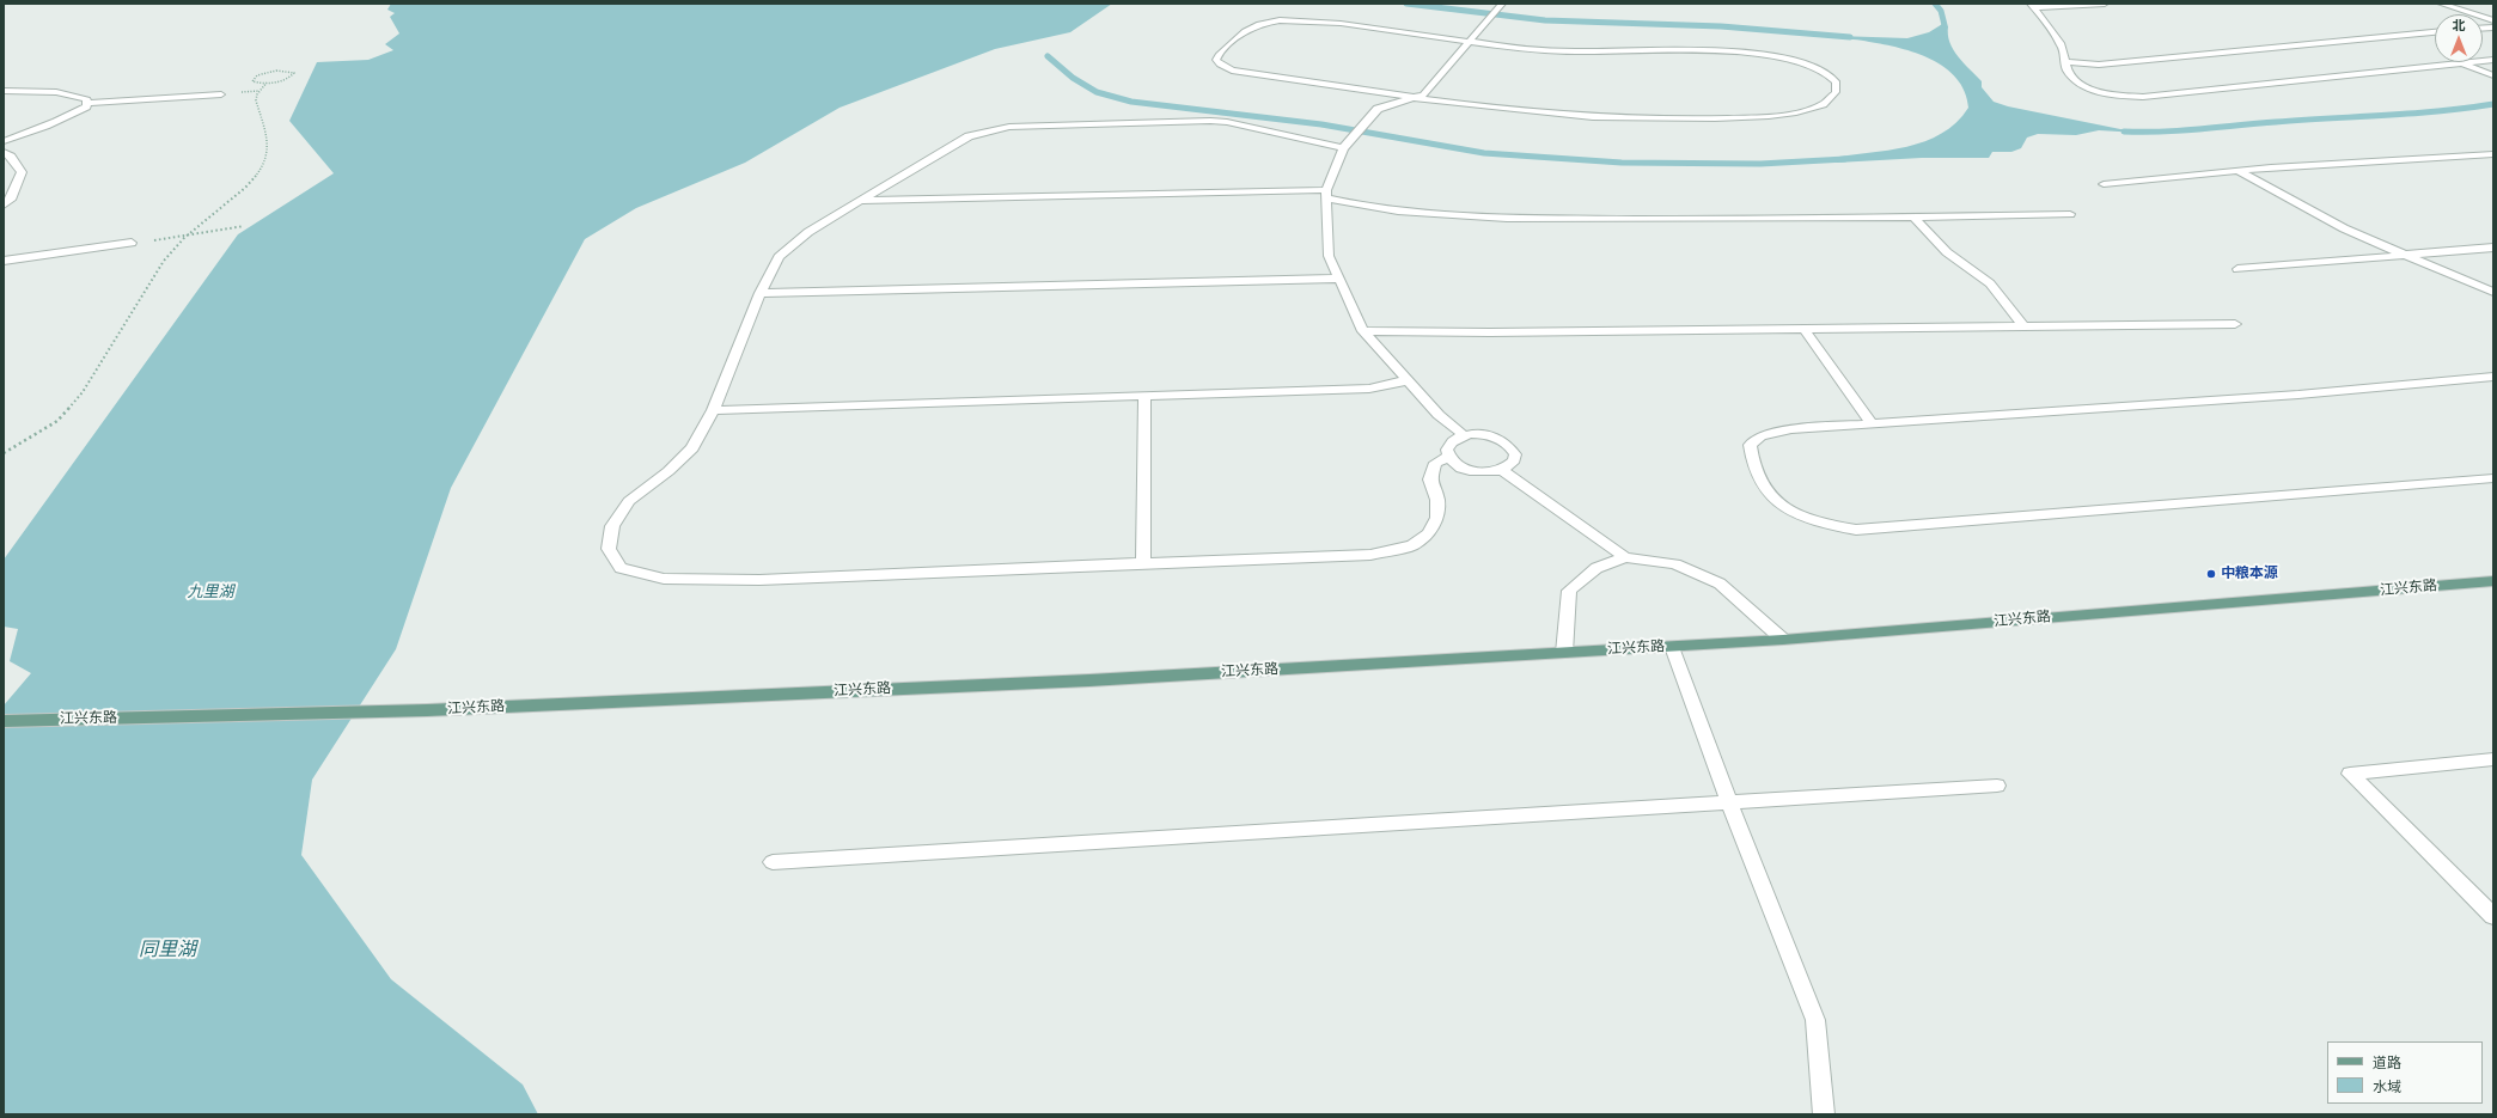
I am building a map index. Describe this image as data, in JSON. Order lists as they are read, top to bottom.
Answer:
{
  "streets": {
    "main road": ["江兴东路"]
  },
  "water": ["九里湖", "同里湖"],
  "places": ["中粮本源"],
  "legend": ["道路", "水域"],
  "north": "top"
}
